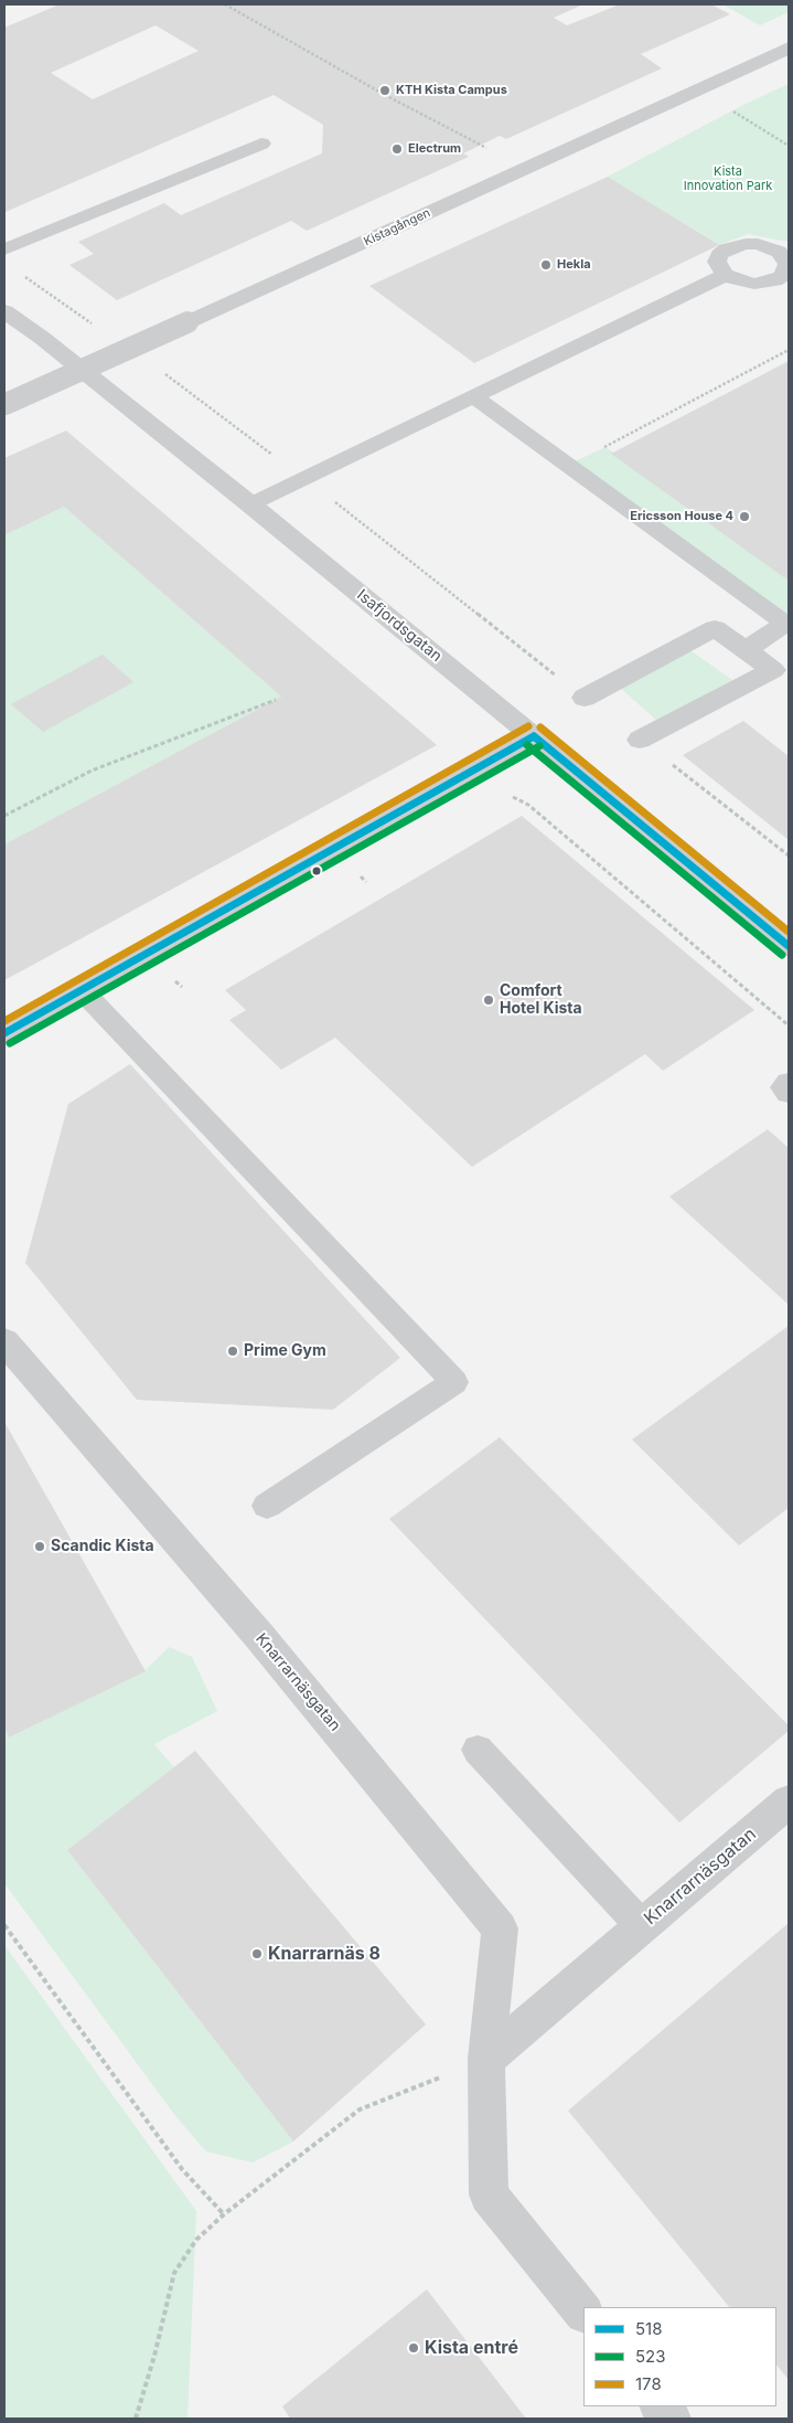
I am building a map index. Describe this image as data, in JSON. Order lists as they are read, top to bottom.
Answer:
{
  "streets": {
    "street": ["Kistagången", "Isafjordsgatan", "Knarrarnäsgatan"]
  },
  "parks": ["Kista Innovation Park"],
  "places": [
    "KTH Kista Campus",
    "Electrum",
    "Hekla",
    "Ericsson House 4",
    "Comfort Hotel Kista",
    "Prime Gym",
    "Scandic Kista",
    "Knarrarnäs 8",
    "Kista entré"
  ],
  "lines": ["transit line 178", "transit line 518", "transit line 523"],
  "legend": ["518", "523", "178"]
}
